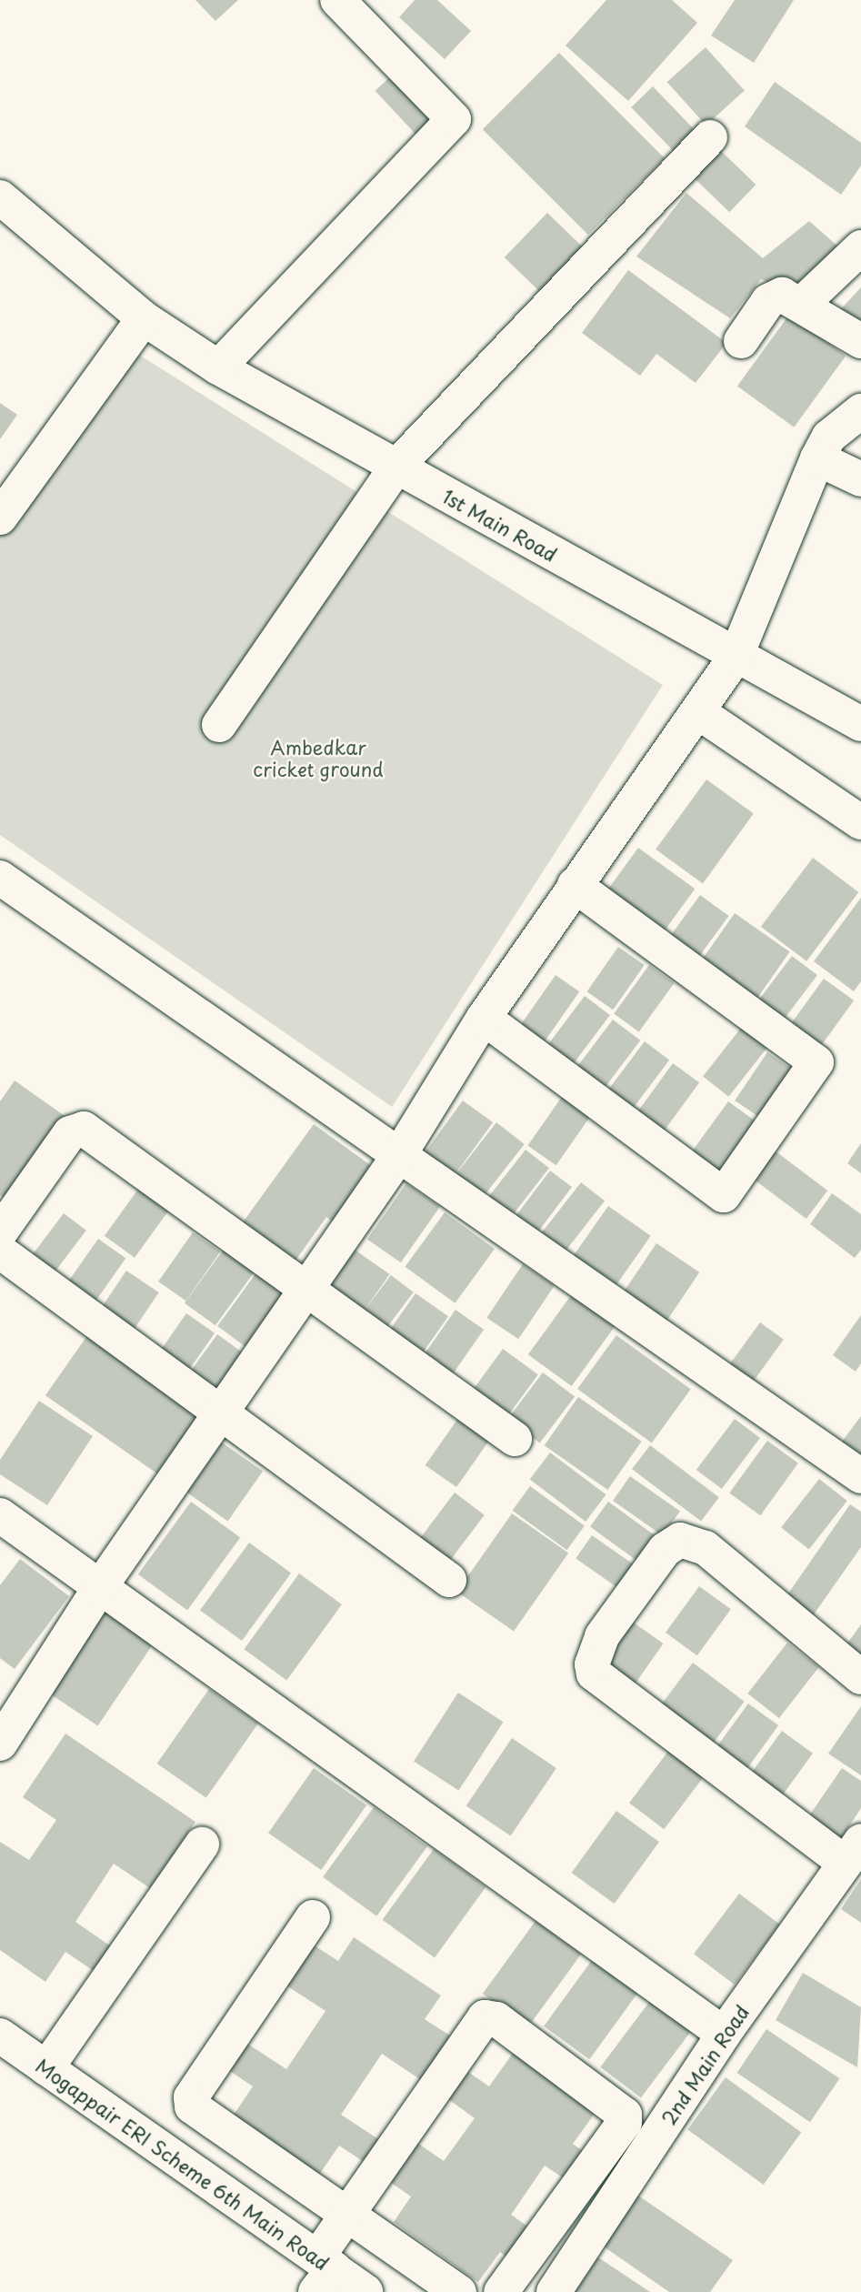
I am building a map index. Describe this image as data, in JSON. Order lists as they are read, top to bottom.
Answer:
{
  "streets": {
    "street": ["1st Main Road", "2nd Main Road", "Mogappair ERI Scheme 6th Main Road"]
  },
  "parks": ["Ambedkar cricket ground"]
}
